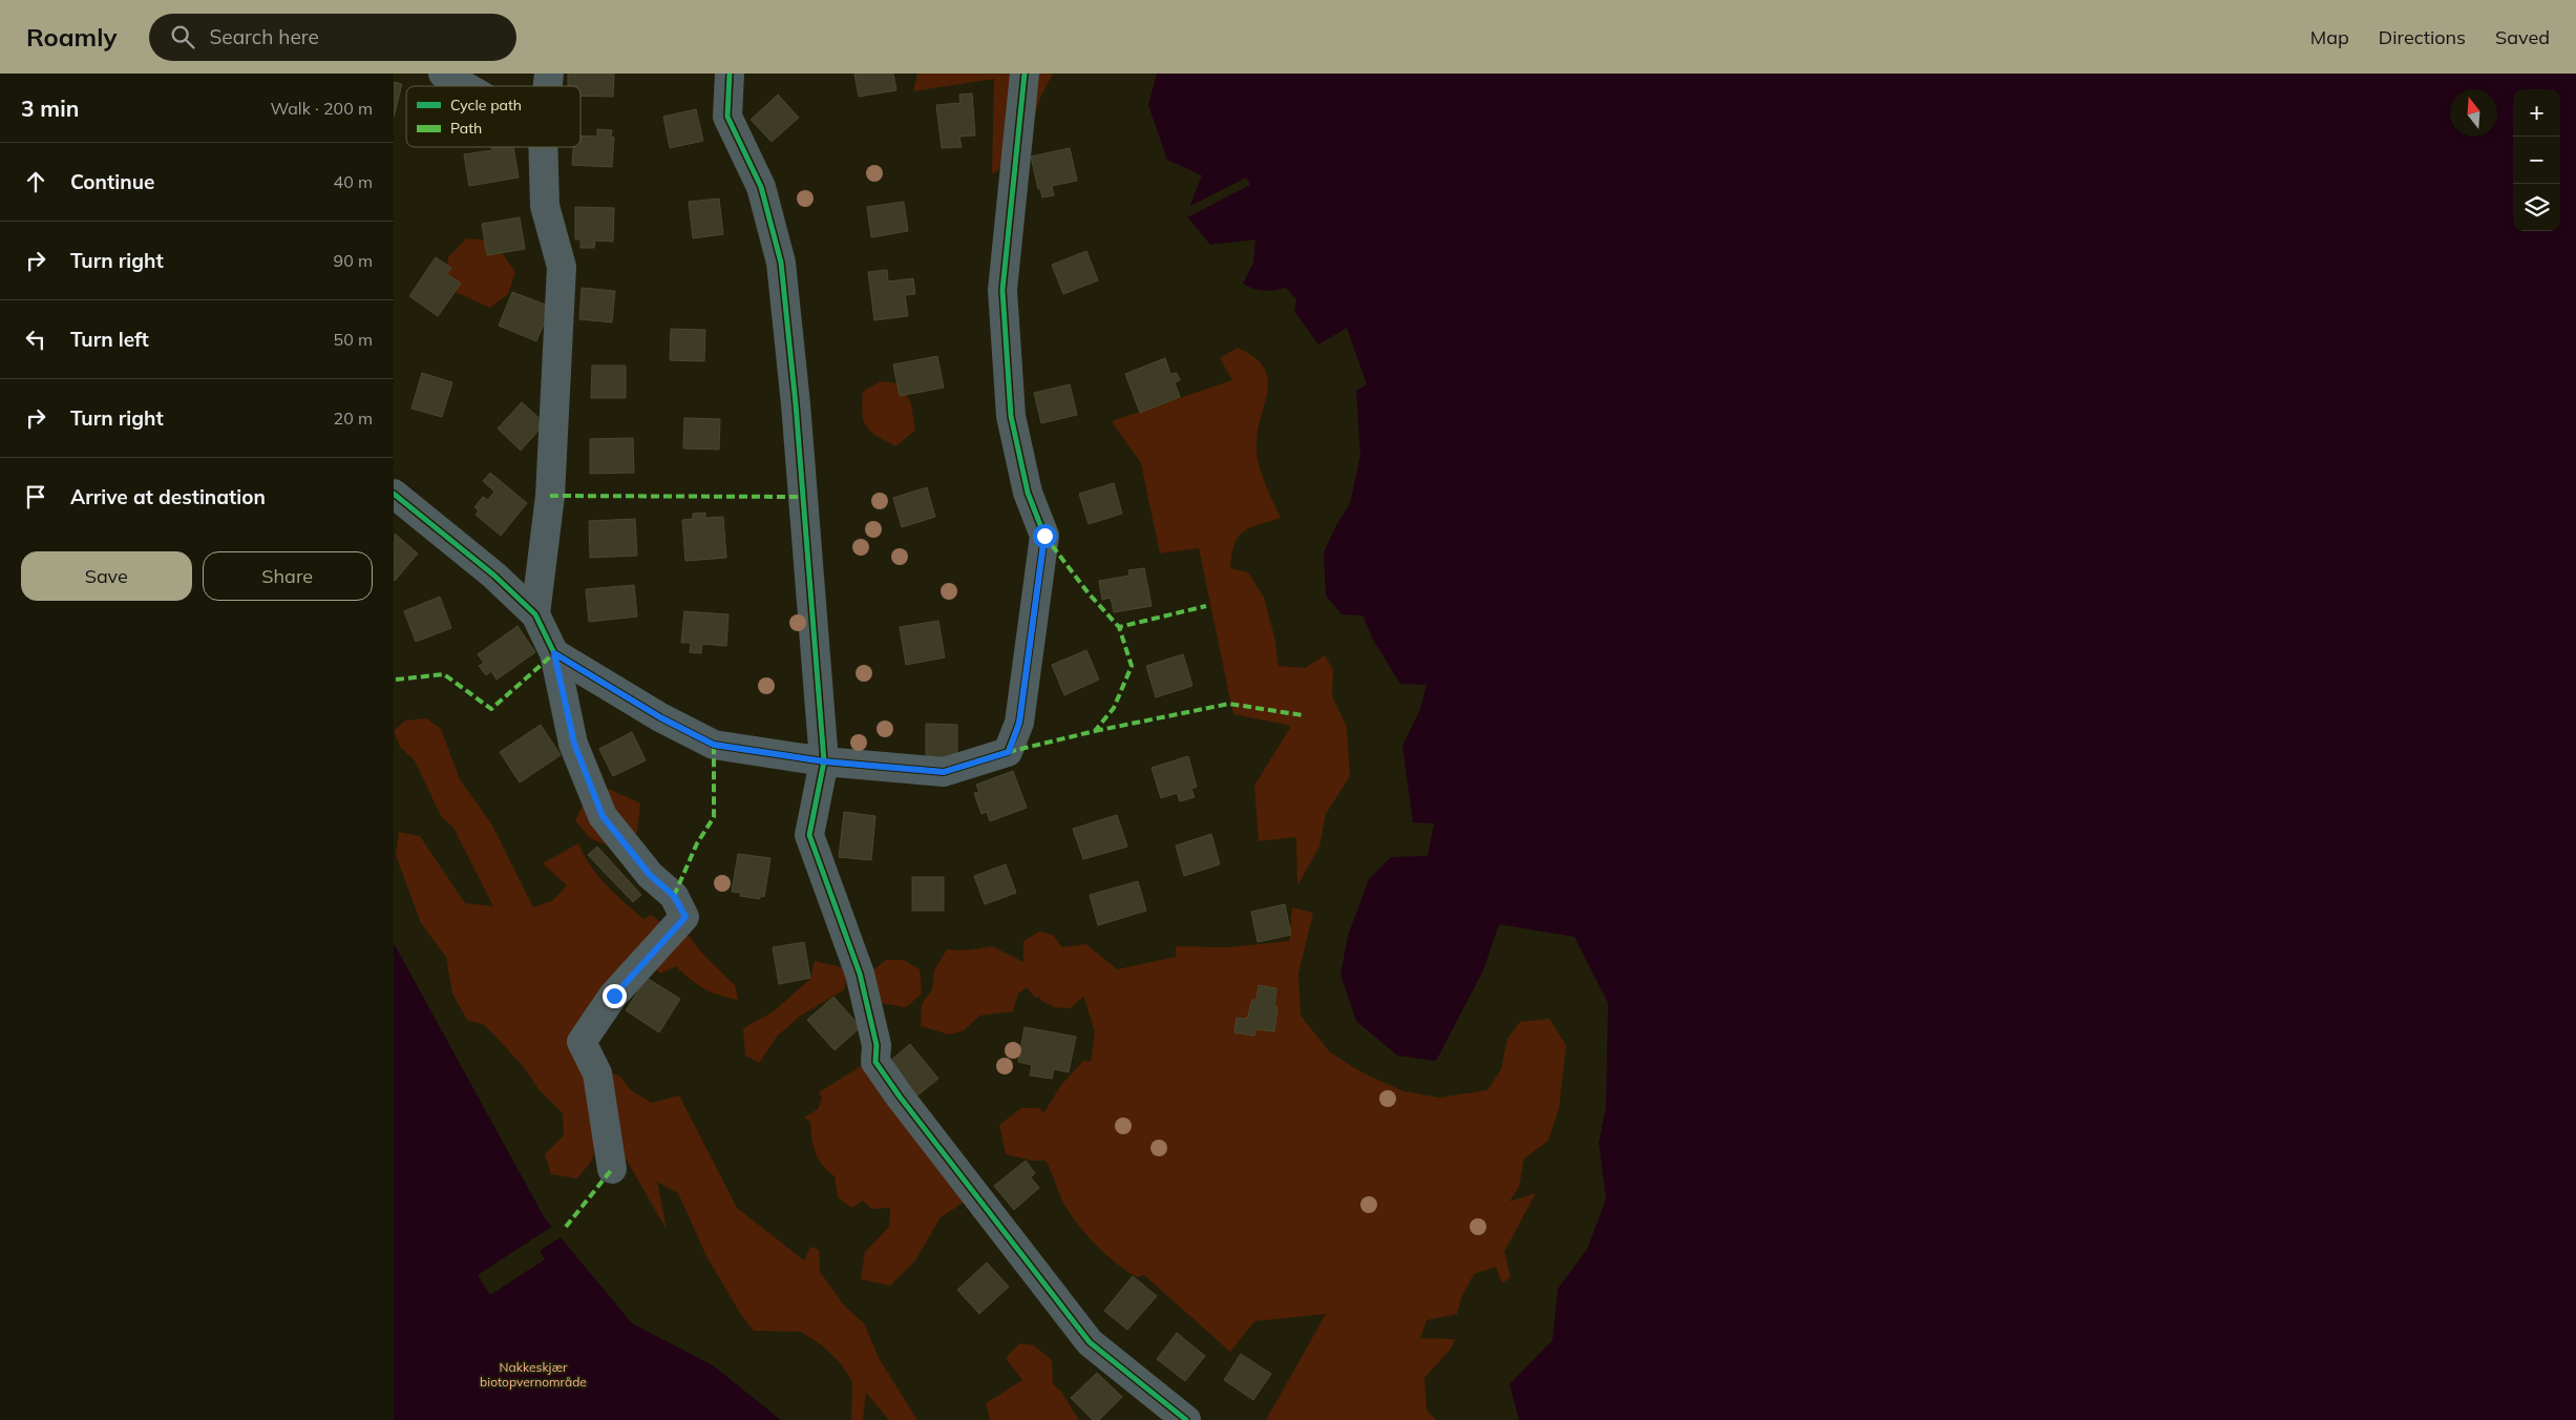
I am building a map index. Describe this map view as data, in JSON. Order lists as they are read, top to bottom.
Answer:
{
  "parks": ["Nakkeskjær biotopvernområde"],
  "legend": ["Cycle path", "Path"],
  "north": "top",
  "page": {
    "header": "Roamly",
    "search": "Search here",
    "nav": ["Map", "Directions", "Saved"],
    "heading": ["3 min", "Walk · 200 m"],
    "map_buttons": ["+", "−"],
    "list": [
      ["Continue", "40 m"],
      ["Turn right", "90 m"],
      ["Turn left", "50 m"],
      ["Turn right", "20 m"],
      "Arrive at destination"
    ],
    "buttons": ["Save", "Share"]
  }
}
